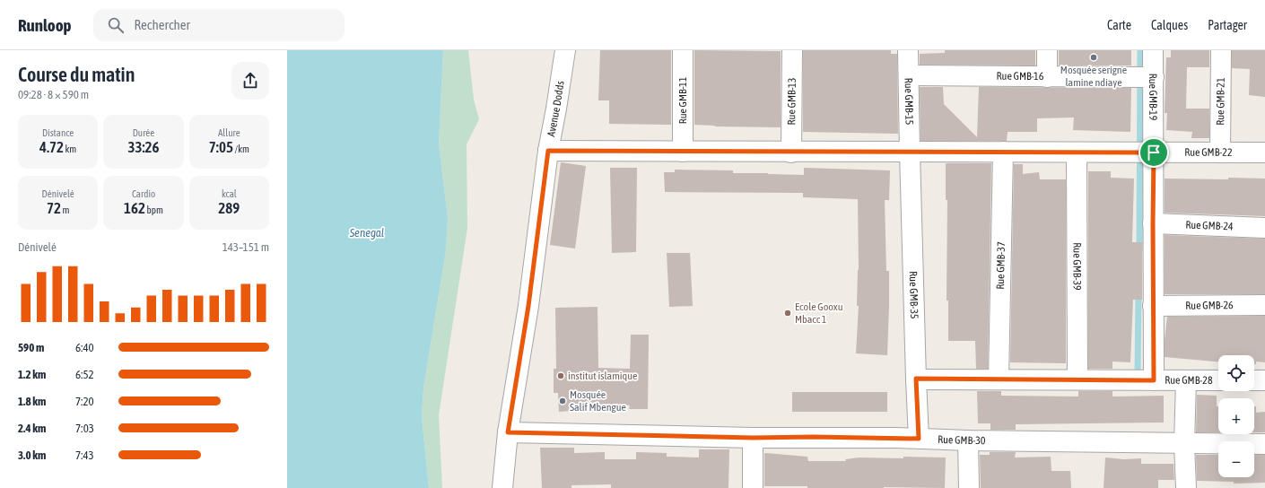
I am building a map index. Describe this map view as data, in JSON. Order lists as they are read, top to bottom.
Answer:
{
  "streets": {
    "street": [
      "Rue GMB-16",
      "Rue GMB-19",
      "Rue GMB-11",
      "Rue GMB-13",
      "Rue GMB-15",
      "Rue GMB-21",
      "Avenue Dodds",
      "Rue GMB-22",
      "Rue GMB-24",
      "Rue GMB-37",
      "Rue GMB-39",
      "Rue GMB-35",
      "Rue GMB-26",
      "Rue GMB-28",
      "Rue GMB-30"
    ]
  },
  "crossings": [
    ["Rue GMB-16", "Rue GMB-19"],
    ["Rue GMB-16", "Rue GMB-15"],
    ["Rue GMB-19", "Rue GMB-22"],
    ["Rue GMB-19", "Rue GMB-24"],
    ["Rue GMB-19", "Rue GMB-26"],
    ["Rue GMB-19", "Rue GMB-28"],
    ["Rue GMB-11", "Rue GMB-22"],
    ["Rue GMB-13", "Rue GMB-22"],
    ["Rue GMB-15", "Rue GMB-22"],
    ["Rue GMB-15", "Rue GMB-35"],
    ["Rue GMB-21", "Rue GMB-22"],
    ["Avenue Dodds", "Rue GMB-22"],
    ["Avenue Dodds", "Rue GMB-30"],
    ["Rue GMB-22", "Rue GMB-37"],
    ["Rue GMB-22", "Rue GMB-39"],
    ["Rue GMB-22", "Rue GMB-35"],
    ["Rue GMB-37", "Rue GMB-28"],
    ["Rue GMB-39", "Rue GMB-28"],
    ["Rue GMB-35", "Rue GMB-28"],
    ["Rue GMB-35", "Rue GMB-30"]
  ],
  "water": ["Senegal"],
  "places": [
    "Mosquée serigne lamine ndiaye",
    "Ecole Gooxu Mbacc 1",
    "institut islamique",
    "Mosquée Salif Mbengue"
  ],
  "page": {
    "header": "Runloop",
    "search": "Rechercher",
    "nav": ["Carte", "Calques", "Partager"],
    "heading": ["Course du matin", "09:28 · 8 × 590 m"],
    "stats": [
      ["Distance", "4.72 km"],
      ["Durée", "33:26"],
      ["Allure", "7:05 /km"],
      ["Dénivelé", "72 m"],
      ["Cardio", "162 bpm"],
      ["kcal", "289"]
    ],
    "chart": ["Dénivelé", "143–151 m"],
    "list": [
      {
        "name": "590 m",
        "note": "6:40"
      },
      {
        "name": "1.2 km",
        "note": "6:52"
      },
      {
        "name": "1.8 km",
        "note": "7:20"
      },
      {
        "name": "2.4 km",
        "note": "7:03"
      },
      {
        "name": "3.0 km",
        "note": "7:43"
      }
    ],
    "map_buttons": ["+", "−"]
  }
}
